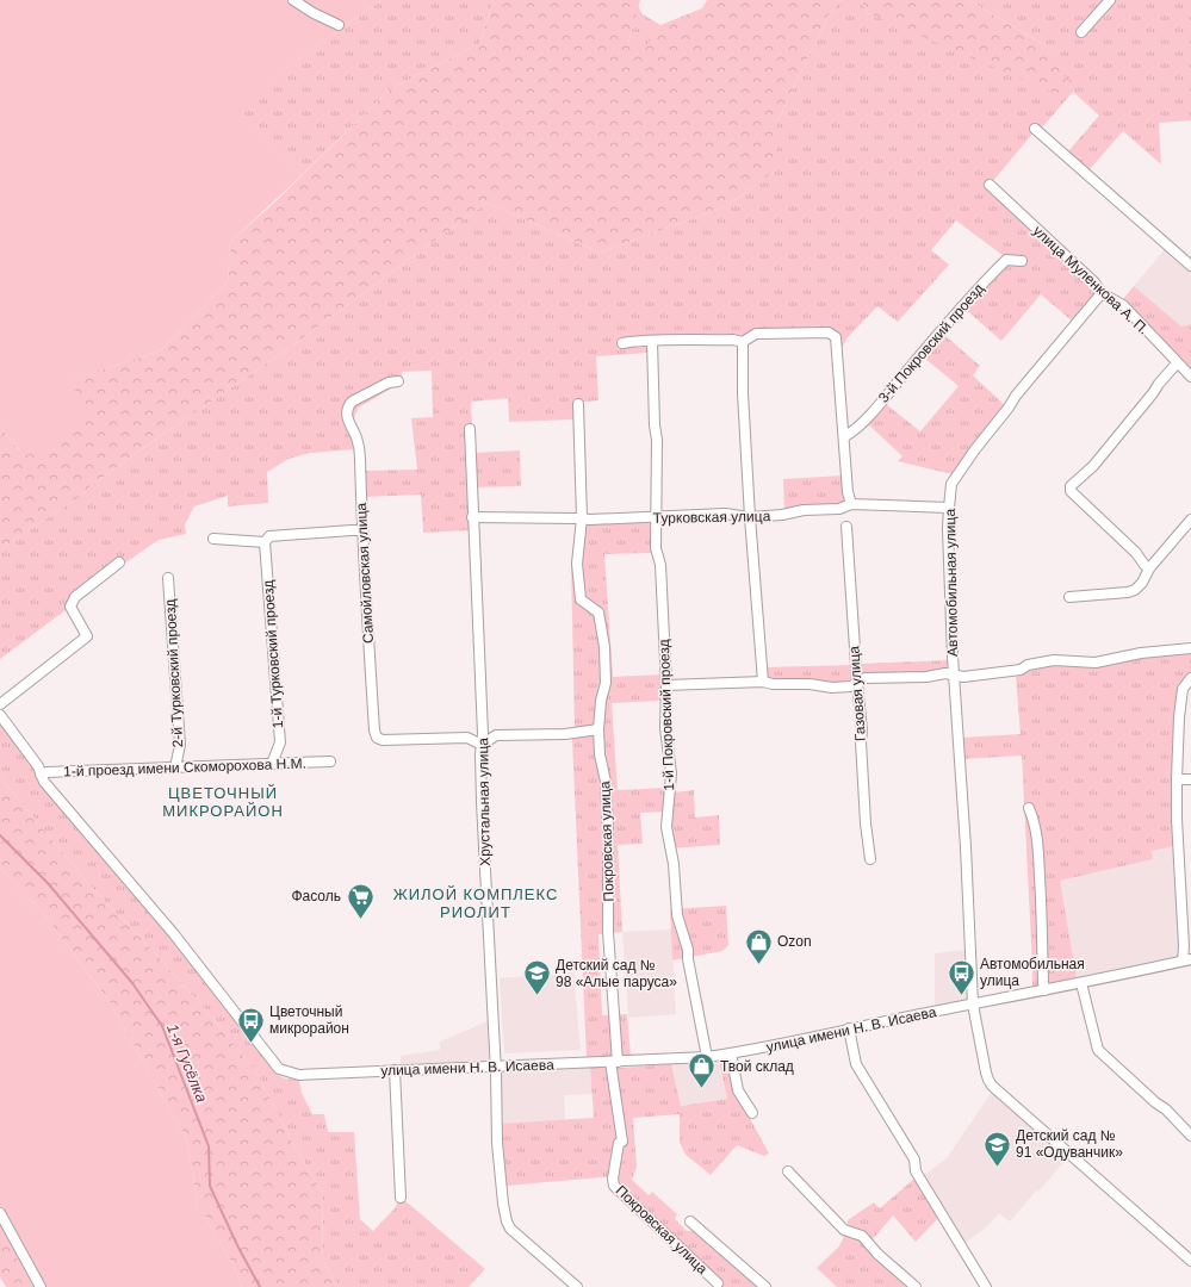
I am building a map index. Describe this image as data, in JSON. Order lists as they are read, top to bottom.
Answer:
{
  "streets": {
    "street": [
      "улица Муленкова А. П.",
      "3-й Покровский проезд",
      "Турковская улица",
      "Самойловская улица",
      "Автомобильная улица",
      "1-й Турковский проезд",
      "2-й Турковский проезд",
      "Газовая улица",
      "1-й Покровский проезд",
      "1-й проезд имени Скоморохова Н.М.",
      "Хрустальная улица",
      "Покровская улица",
      "улица имени Н. В. Исаева"
    ]
  },
  "crossings": [
    ["улица Муленкова А. П.", "Автомобильная улица"],
    ["Турковская улица", "Автомобильная улица"],
    ["Турковская улица", "1-й Покровский проезд"],
    ["Турковская улица", "Хрустальная улица"],
    ["Турковская улица", "Покровская улица"],
    ["Самойловская улица", "Хрустальная улица"],
    ["Автомобильная улица", "улица имени Н. В. Исаева"],
    ["1-й Турковский проезд", "1-й проезд имени Скоморохова Н.М."],
    ["2-й Турковский проезд", "1-й проезд имени Скоморохова Н.М."],
    ["1-й Покровский проезд", "улица имени Н. В. Исаева"],
    ["1-й проезд имени Скоморохова Н.М.", "улица имени Н. В. Исаева"],
    ["Хрустальная улица", "улица имени Н. В. Исаева"],
    ["Покровская улица", "улица имени Н. В. Исаева"]
  ],
  "districts": ["ЦВЕТОЧНЫЙ МИКРОРАЙОН", "ЖИЛОЙ КОМПЛЕКС РИОЛИТ"],
  "water": ["1-я Гусёлка"],
  "places": {
    "supermarket": ["Фасоль"],
    "shop": ["Ozon", "Твой склад"],
    "bus stop": ["Автомобильная улица", "Цветочный микрорайон"],
    "school or university": ["Детский сад № 98 «Алые паруса»", "Детский сад № 91 «Одуванчик»"]
  }
}
